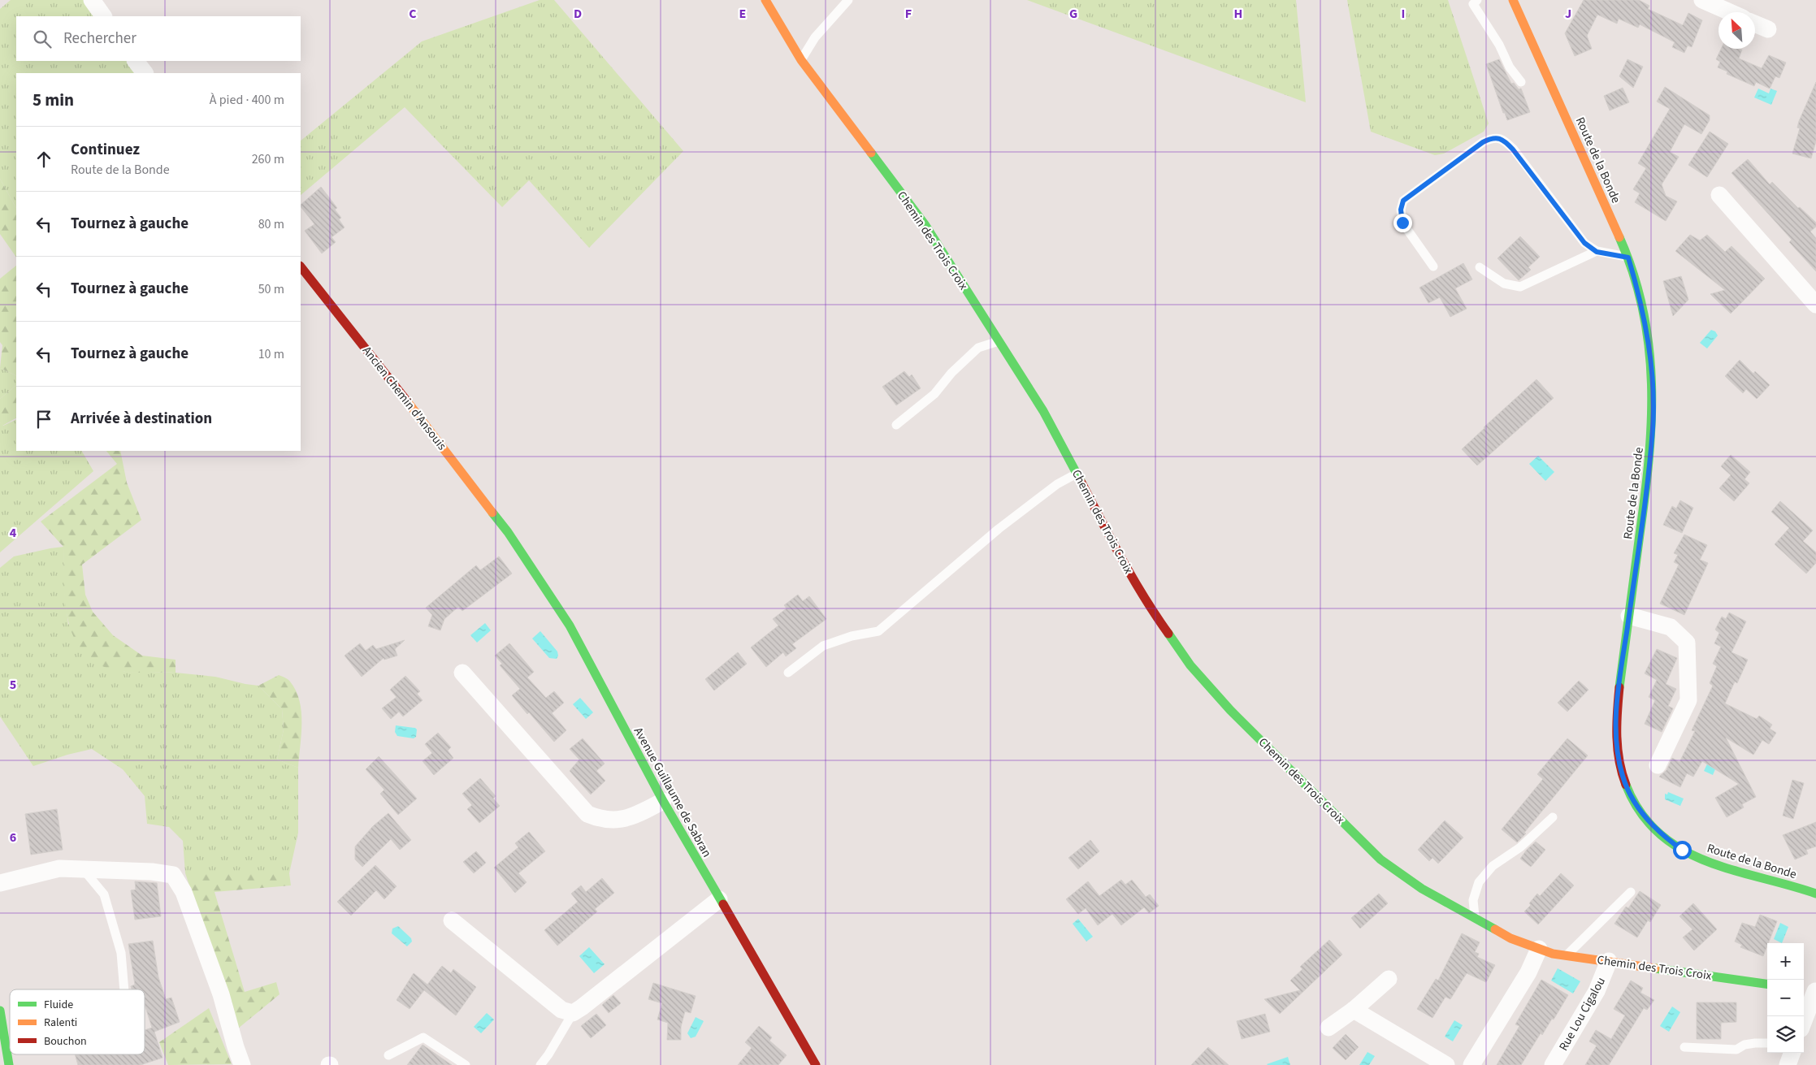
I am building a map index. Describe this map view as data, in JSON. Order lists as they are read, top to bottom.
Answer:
{
  "streets": {
    "street": [
      "Route de la Bonde",
      "Chemin des Trois Croix",
      "Ancien Chemin d'Ansouis",
      "Avenue Guillaume de Sabran",
      "Rue Lou Cigalou"
    ]
  },
  "crossings": [
    ["Chemin des Trois Croix", "Rue Lou Cigalou"],
    ["Ancien Chemin d'Ansouis", "Avenue Guillaume de Sabran"]
  ],
  "legend": ["Fluide", "Ralenti", "Bouchon"],
  "north": "top left",
  "page": {
    "search": "Rechercher",
    "heading": ["5 min", "À pied · 400 m"],
    "list": [
      ["Continuez", "Route de la Bonde", "260 m"],
      ["Tournez à gauche", "80 m"],
      ["Tournez à gauche", "50 m"],
      ["Tournez à gauche", "10 m"],
      "Arrivée à destination"
    ],
    "map_buttons": ["+", "−"]
  },
  "grid": {
    "columns": [
      "C",
      "D",
      "E",
      "F",
      "G",
      "H",
      "I",
      "J"
    ],
    "rows": ["4", "5", "6"]
  }
}
